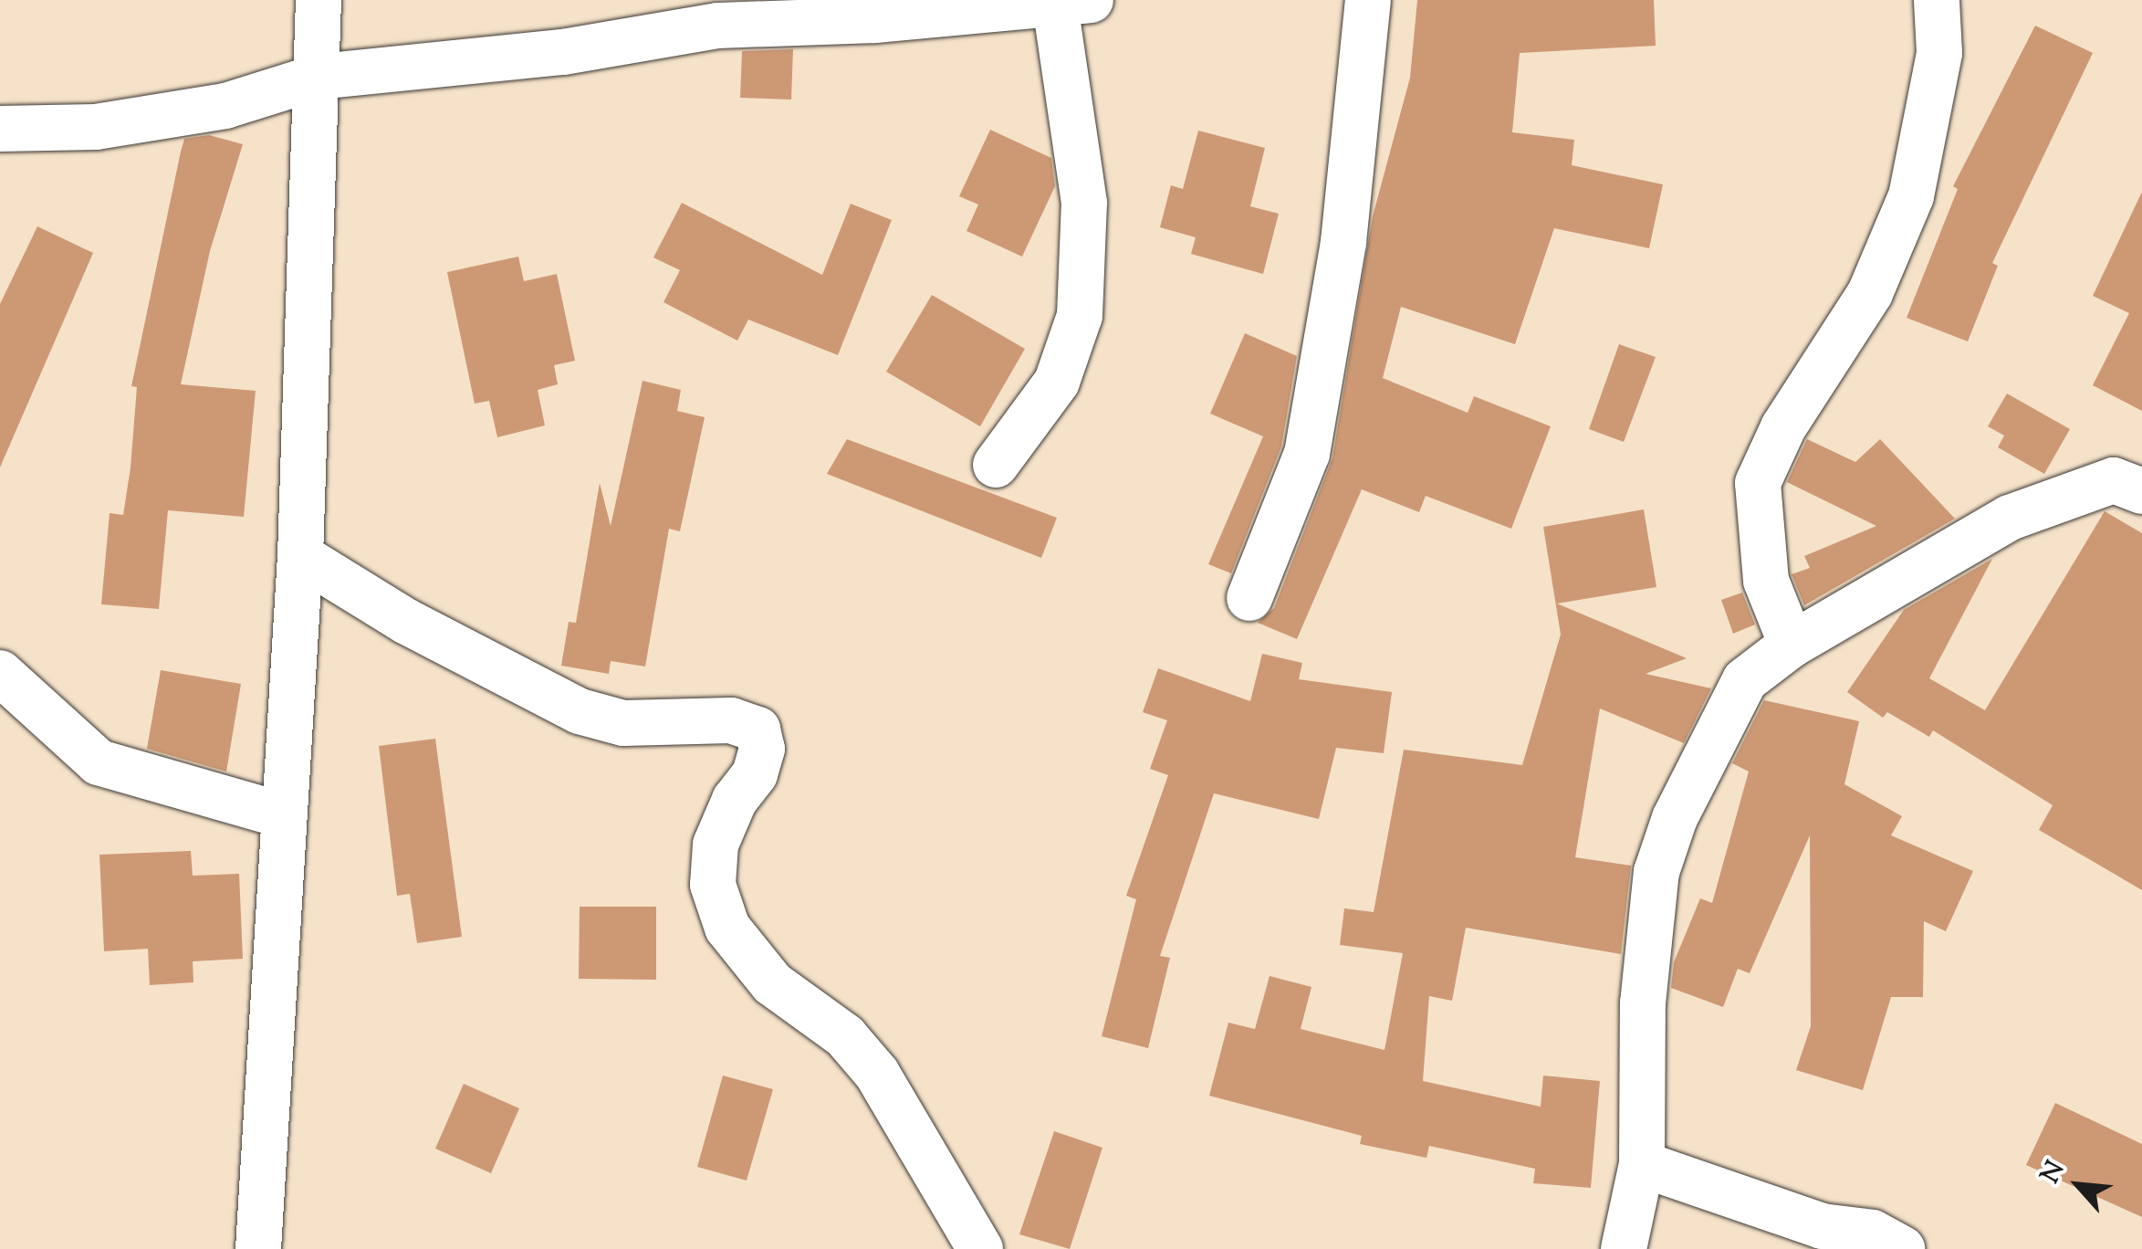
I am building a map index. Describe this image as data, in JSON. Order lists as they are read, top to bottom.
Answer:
{
  "north": "top left"
}
